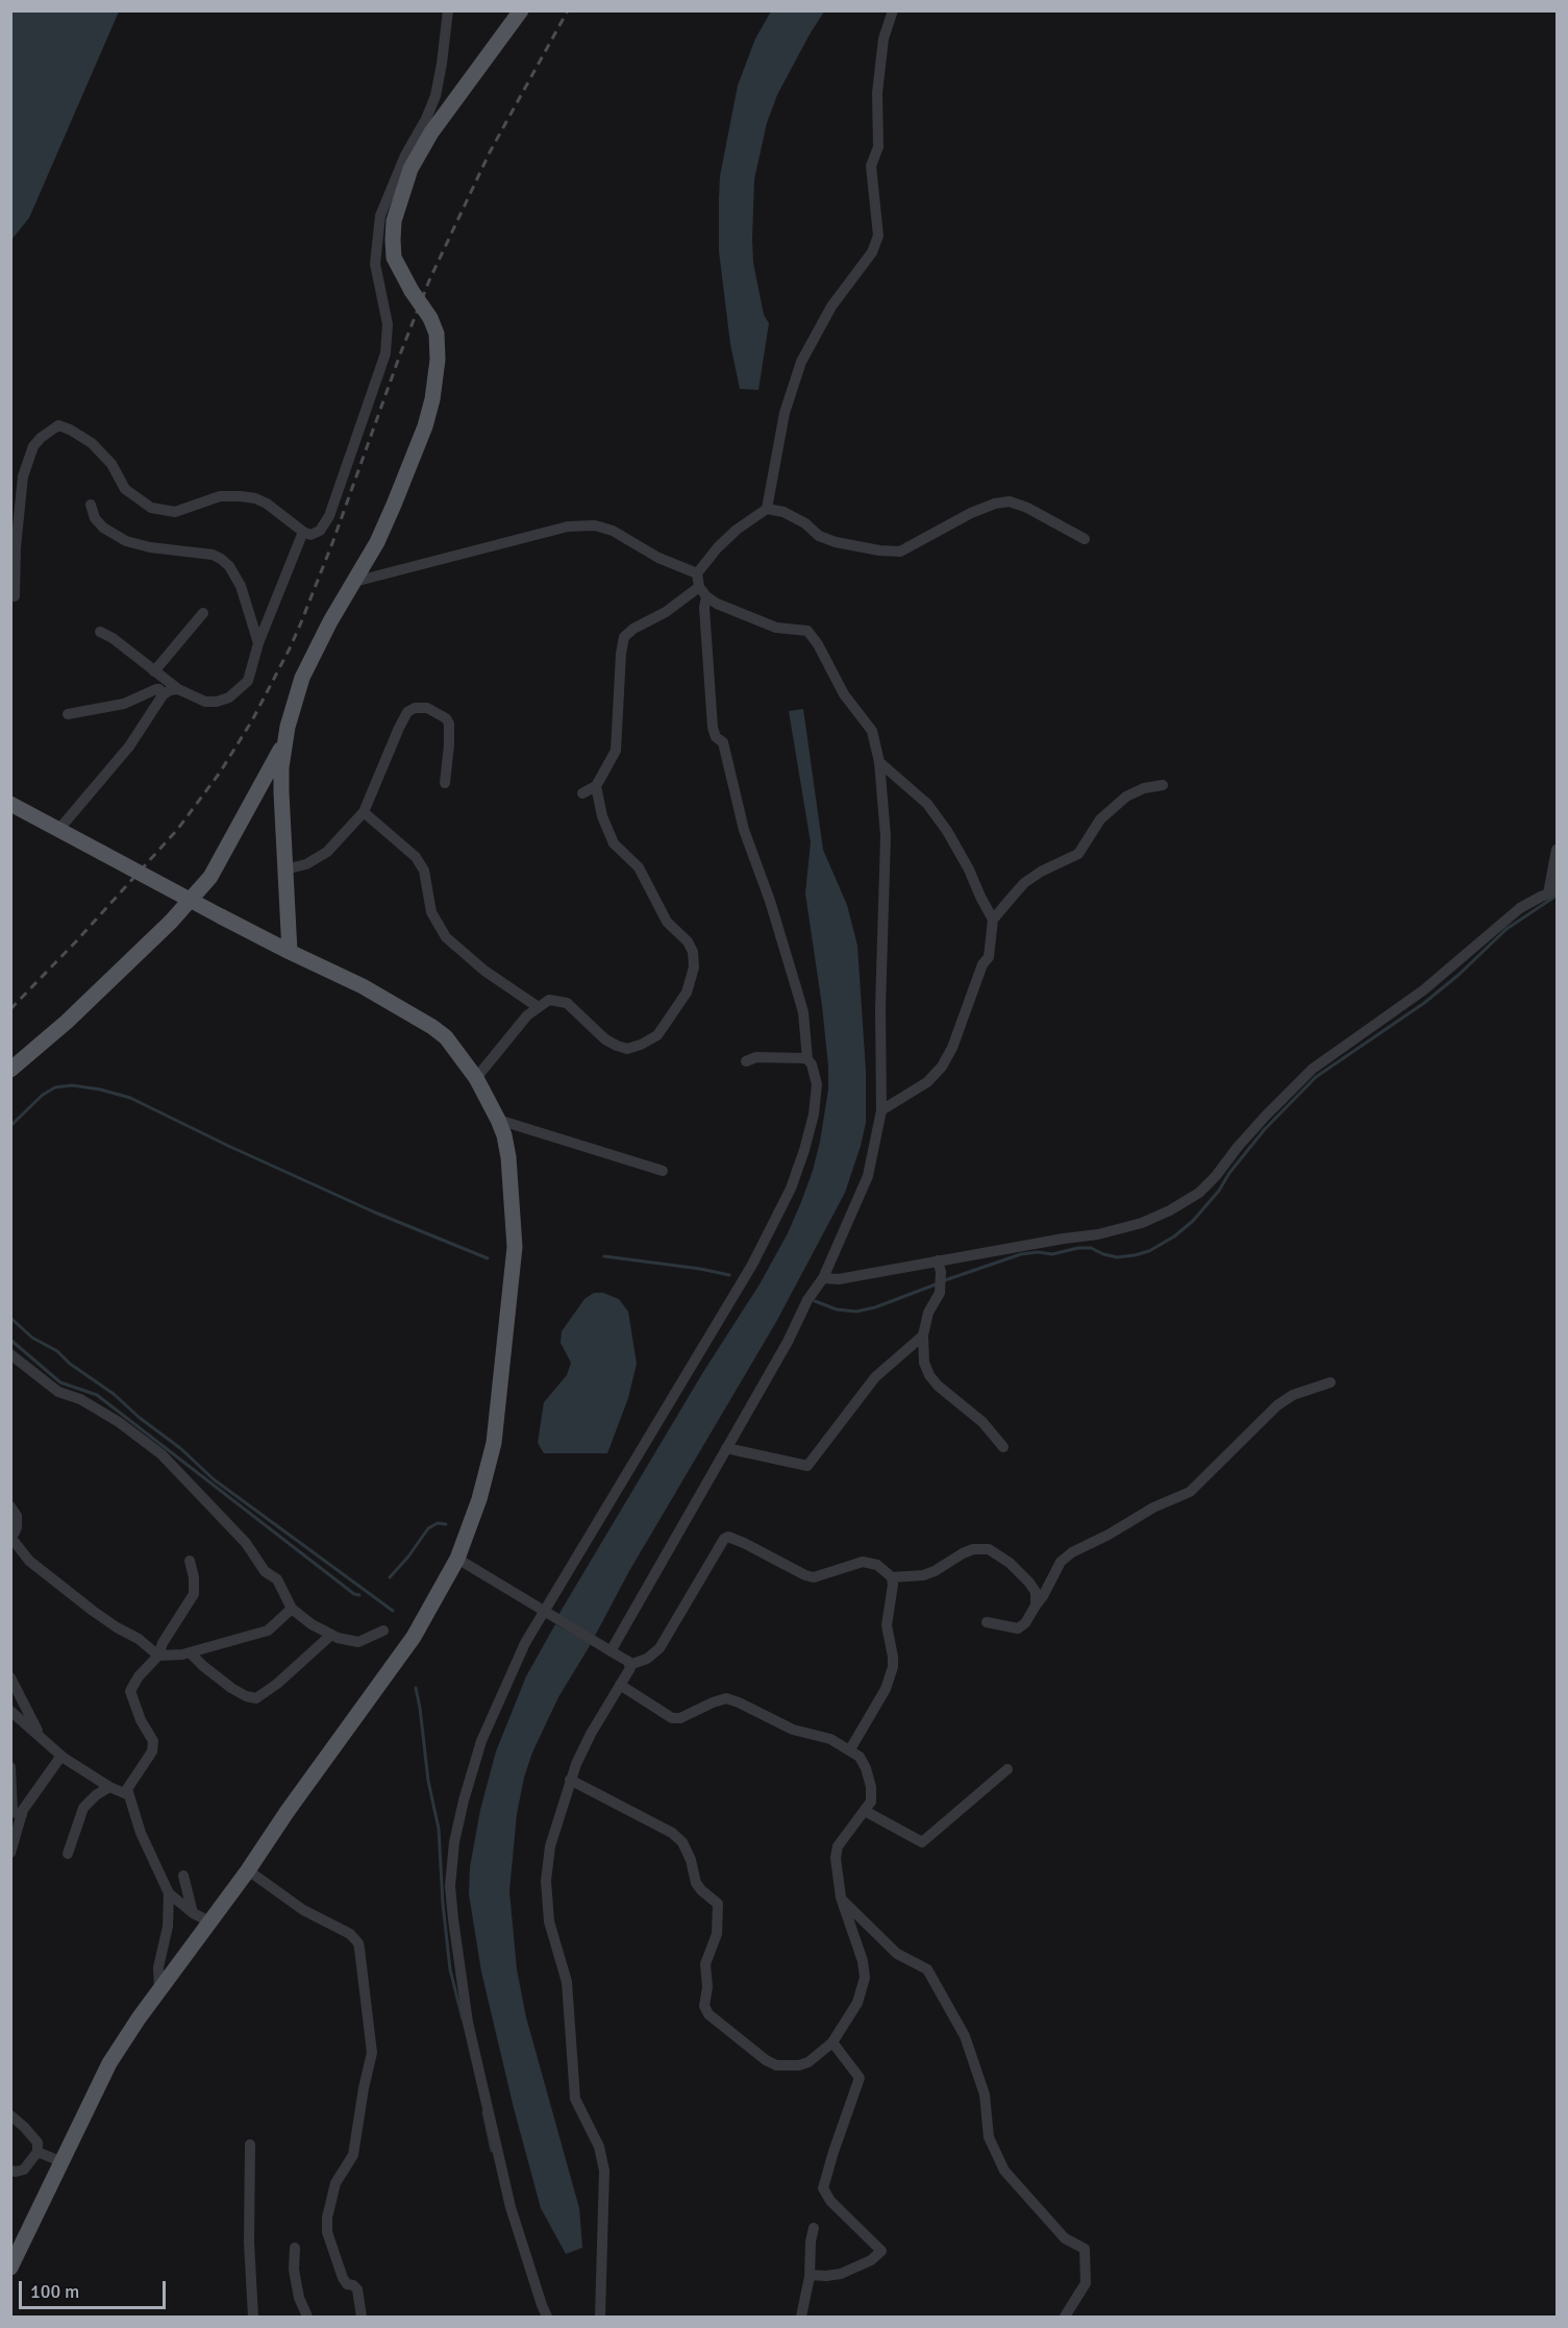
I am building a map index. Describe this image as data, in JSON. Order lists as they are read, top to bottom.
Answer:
{
  "scale_bar": "100 m"
}
